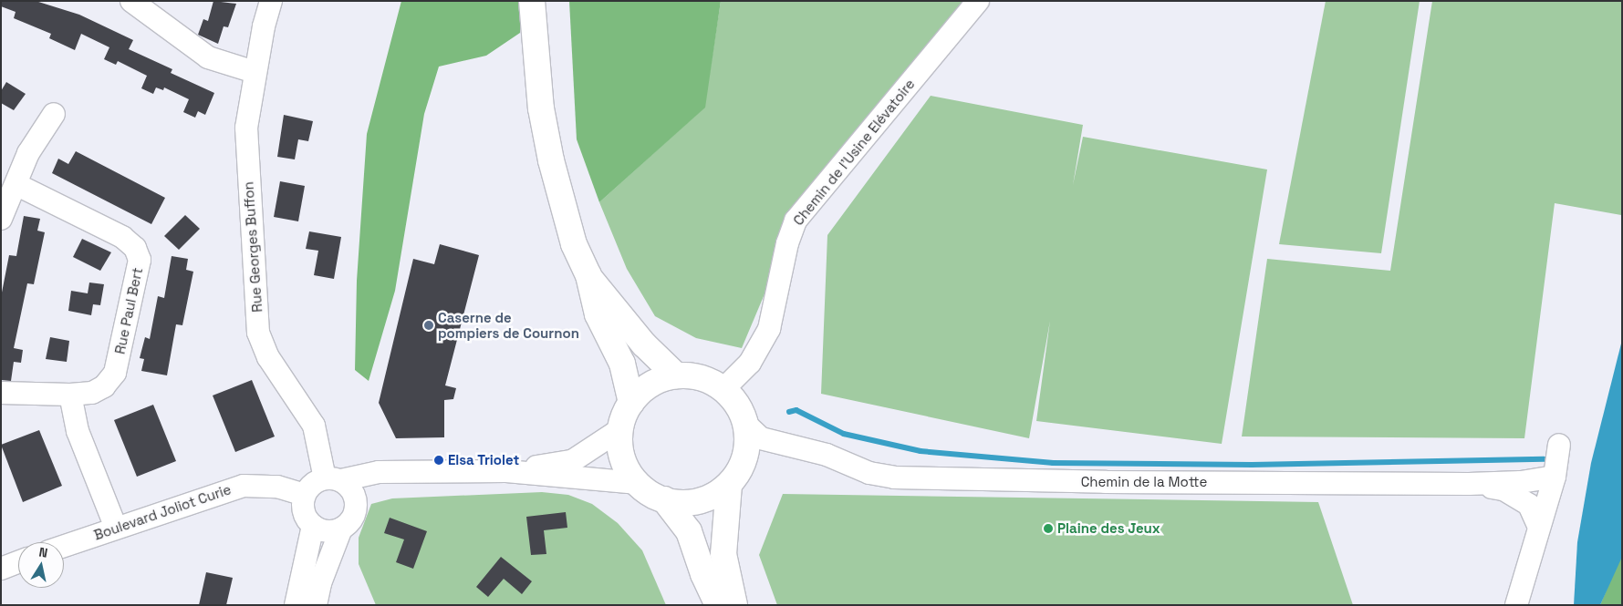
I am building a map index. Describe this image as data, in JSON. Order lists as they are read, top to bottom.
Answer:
{
  "streets": {
    "street": [
      "Chemin de l'Usine Elévatoire",
      "Rue Georges Buffon",
      "Rue Paul Bert",
      "Chemin de la Motte",
      "Boulevard Joliot Curie"
    ]
  },
  "crossings": [
    ["Chemin de l'Usine Elévatoire", "Chemin de la Motte"],
    ["Rue Georges Buffon", "Boulevard Joliot Curie"]
  ],
  "places": ["Caserne de pompiers de Cournon", "Elsa Triolet", "Plaine des Jeux"],
  "north": "top"
}
